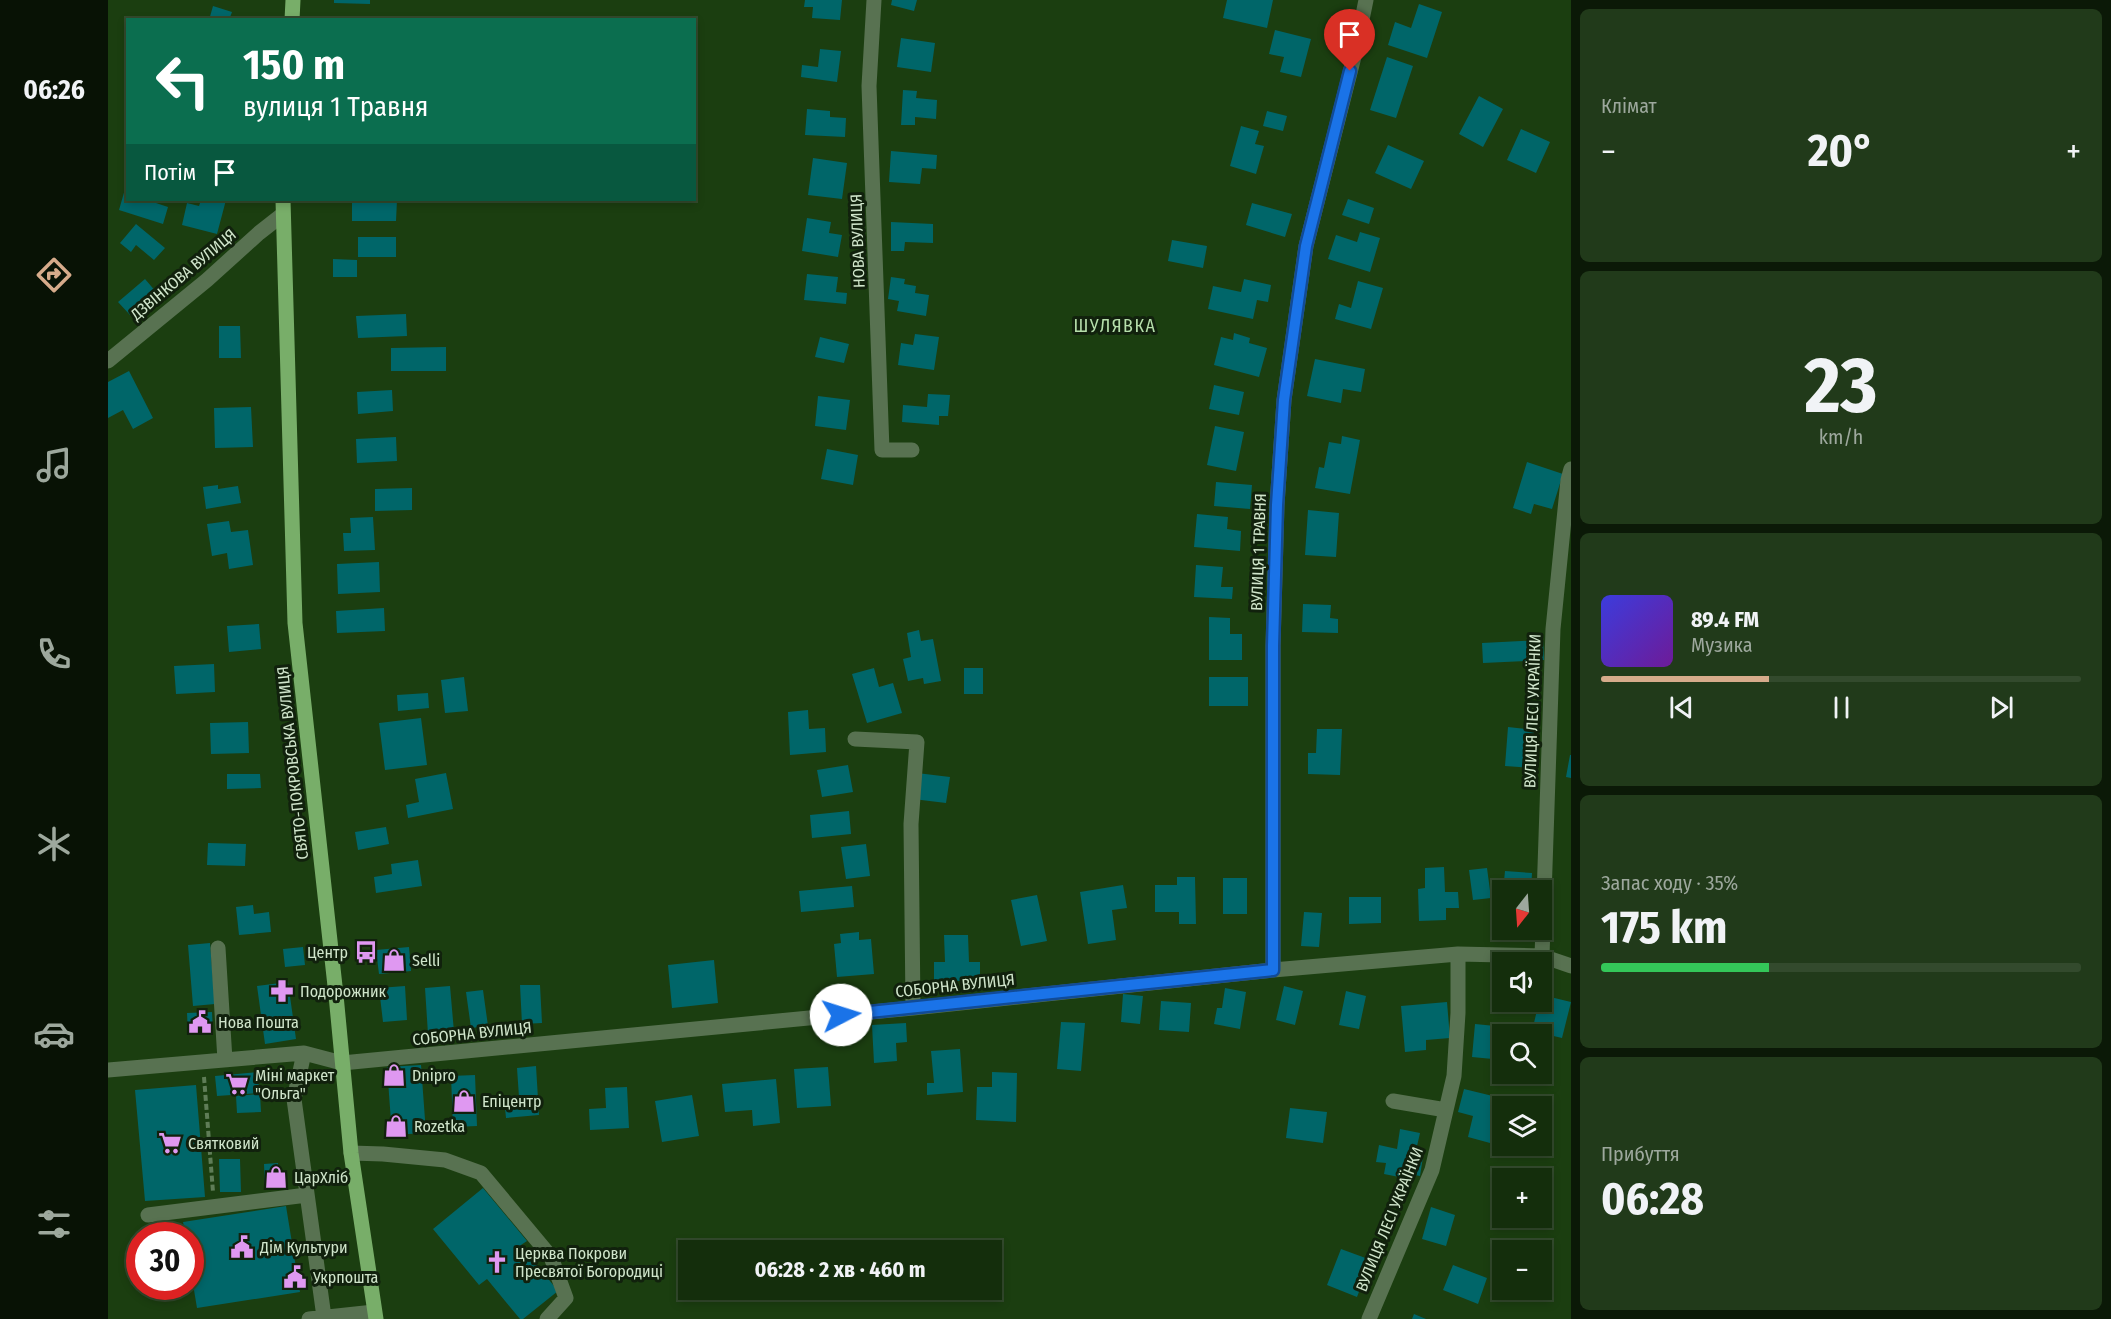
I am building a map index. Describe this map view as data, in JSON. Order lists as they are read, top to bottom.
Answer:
{
  "streets": {
    "main road": ["СВЯТО-ПОКРОВСЬКА ВУЛИЦЯ"],
    "street": [
      "НОВА ВУЛИЦЯ",
      "ДЗВІНКОВА ВУЛИЦЯ",
      "ВУЛИЦЯ 1 ТРАВНЯ",
      "ВУЛИЦЯ ЛЕСІ УКРАЇНКИ",
      "СОБОРНА ВУЛИЦЯ"
    ]
  },
  "crossings": [
    ["ДЗВІНКОВА ВУЛИЦЯ", "СВЯТО-ПОКРОВСЬКА ВУЛИЦЯ"],
    ["ВУЛИЦЯ 1 ТРАВНЯ", "СОБОРНА ВУЛИЦЯ"],
    ["ВУЛИЦЯ ЛЕСІ УКРАЇНКИ", "СОБОРНА ВУЛИЦЯ"],
    ["СВЯТО-ПОКРОВСЬКА ВУЛИЦЯ", "СОБОРНА ВУЛИЦЯ"]
  ],
  "districts": ["ШУЛЯВКА"],
  "places": {
    "bus stop": ["Центр"],
    "shop": [
      "Selli",
      "Dnipro",
      "Епіцентр",
      "Rozetka",
      "ЦарХліб"
    ],
    "pharmacy": ["Подорожник"],
    "public building": ["Нова Пошта", "Дім Культури", "Укрпошта"],
    "supermarket": ["Міні маркет \"Ольга\"", "Святковий"],
    "church": ["Церква Покрови Пресвятої Богородиці"]
  },
  "north": "bottom",
  "page": {
    "tabs": "06:26",
    "tile": [
      "Клімат",
      ["23", "km/h"],
      ["Запас ходу · 35%", "175 km"],
      ["Прибуття", "06:28"]
    ],
    "turn": ["150 m", "вулиця 1 Травня"],
    "heat": ["−", "20°", "+"],
    "then": "Потім",
    "song": ["89.4 FM", "Музика"],
    "map_buttons": ["+", "−"],
    "limit": "30",
    "trip": "06:28 · 2 хв · 460 m"
  }
}
